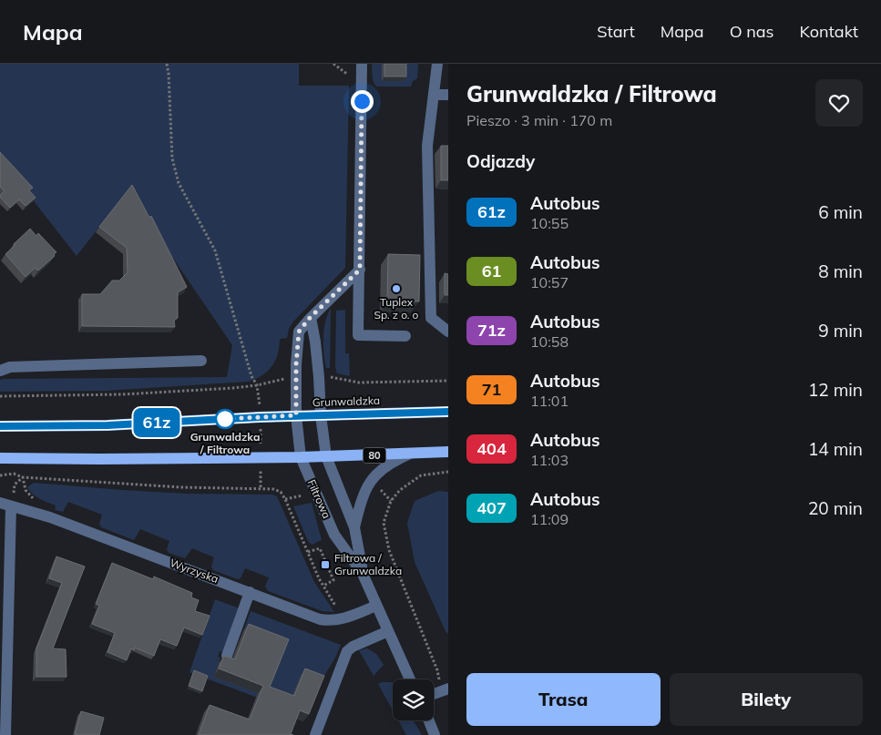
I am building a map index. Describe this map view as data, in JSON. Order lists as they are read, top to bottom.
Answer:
{
  "streets": {
    "main road": ["Grunwaldzka", "80"],
    "street": ["Filtrowa", "Wyrzyska"]
  },
  "crossings": [
    ["Grunwaldzka", "Filtrowa"],
    ["80", "Filtrowa"],
    ["Filtrowa", "Wyrzyska"]
  ],
  "places": {
    "other": ["Tuplex Sp. z o. o", "Grunwaldzka / Filtrowa"],
    "transit": ["Filtrowa / Grunwaldzka"]
  },
  "lines": ["bus line 61z"],
  "page": {
    "header": "Mapa",
    "nav": [
      "Start",
      "Mapa",
      "O nas",
      "Kontakt"
    ],
    "on_map": "61z",
    "heading": [
      ["Grunwaldzka / Filtrowa", "Pieszo · 3 min · 170 m"],
      "Odjazdy"
    ],
    "list": [
      {
        "mark": "61z",
        "name": "Autobus",
        "note": "10:55",
        "value": "6 min"
      },
      {
        "mark": "61",
        "name": "Autobus",
        "note": "10:57",
        "value": "8 min"
      },
      {
        "mark": "71z",
        "name": "Autobus",
        "note": "10:58",
        "value": "9 min"
      },
      {
        "mark": "71",
        "name": "Autobus",
        "note": "11:01",
        "value": "12 min"
      },
      {
        "mark": "404",
        "name": "Autobus",
        "note": "11:03",
        "value": "14 min"
      },
      {
        "mark": "407",
        "name": "Autobus",
        "note": "11:09",
        "value": "20 min"
      }
    ],
    "buttons": ["Trasa", "Bilety"]
  }
}
